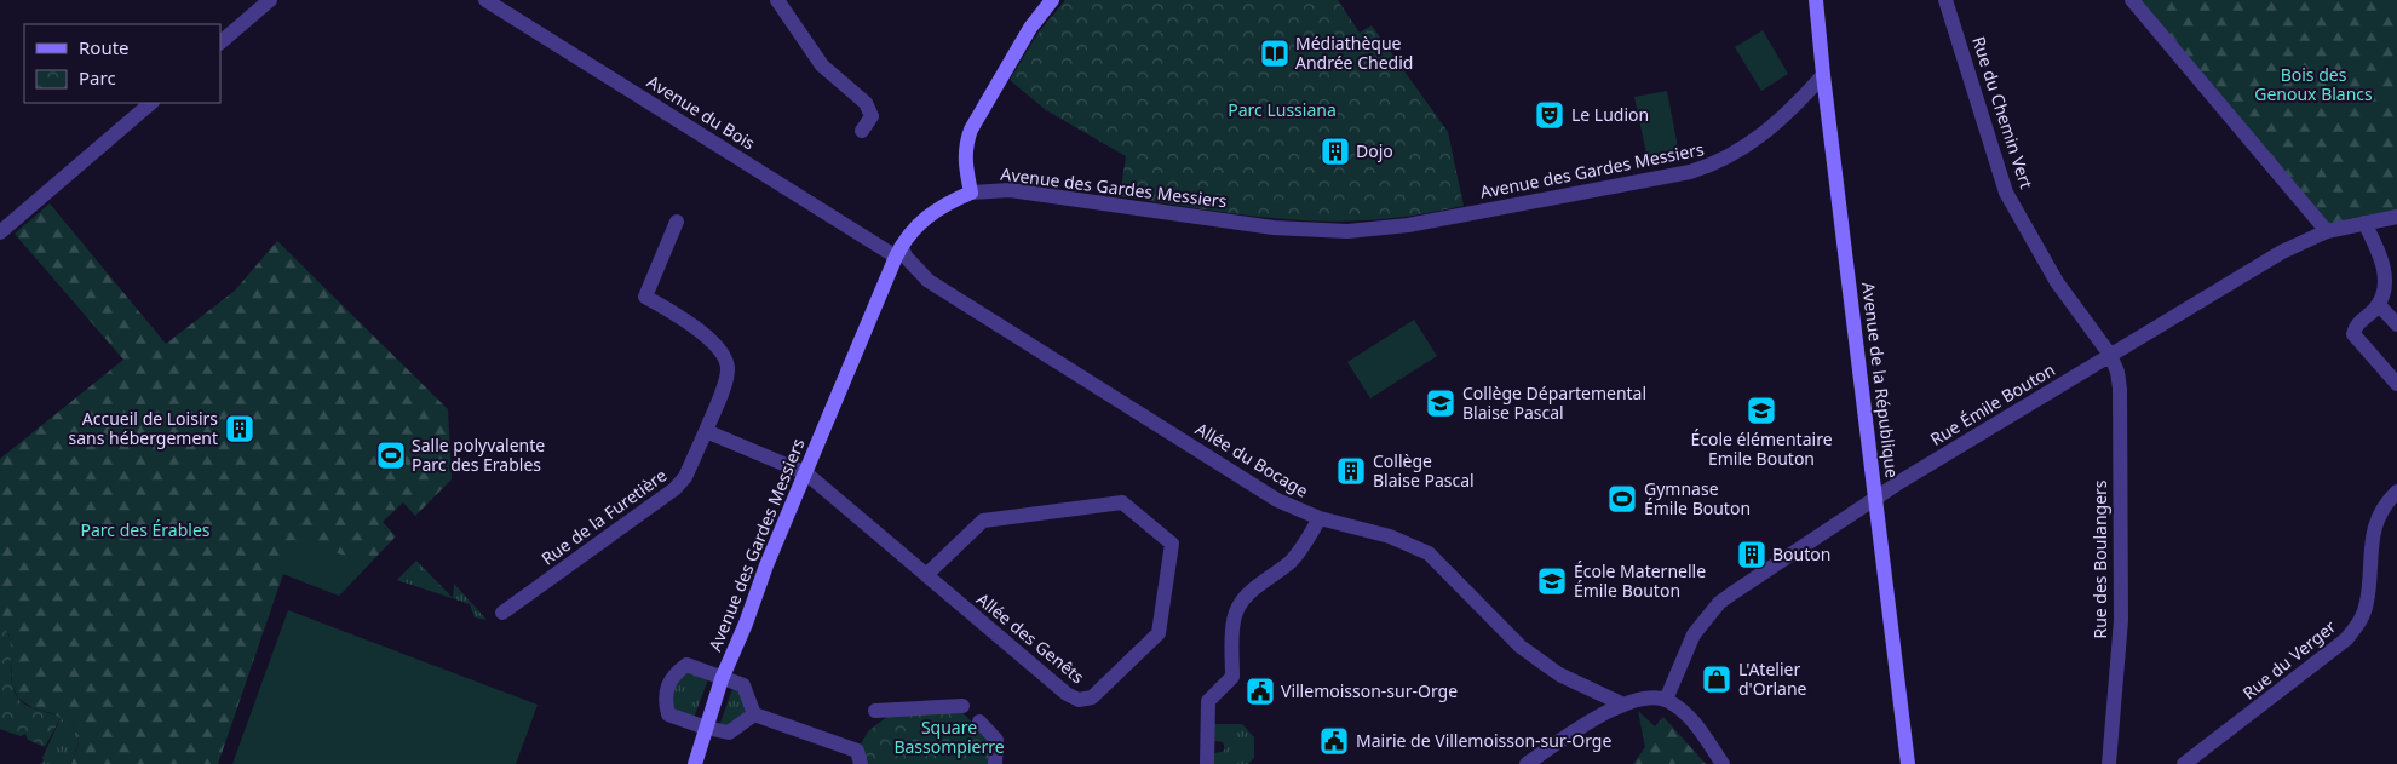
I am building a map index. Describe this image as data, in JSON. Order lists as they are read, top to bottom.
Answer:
{
  "streets": {
    "street": [
      "Avenue du Bois",
      "Rue du Chemin Vert",
      "Avenue des Gardes Messiers",
      "Avenue de la République",
      "Rue Émile Bouton",
      "Allée du Bocage",
      "Rue de la Furetière",
      "Rue des Boulangers",
      "Allée des Genêts",
      "Rue du Verger"
    ]
  },
  "crossings": [
    ["Avenue du Bois", "Avenue des Gardes Messiers"],
    ["Avenue du Bois", "Allée du Bocage"],
    ["Rue du Chemin Vert", "Rue Émile Bouton"],
    ["Rue du Chemin Vert", "Rue des Boulangers"],
    ["Avenue des Gardes Messiers", "Avenue de la République"],
    ["Avenue des Gardes Messiers", "Allée du Bocage"],
    ["Avenue des Gardes Messiers", "Allée des Genêts"],
    ["Avenue de la République", "Rue Émile Bouton"],
    ["Rue Émile Bouton", "Rue des Boulangers"]
  ],
  "parks": [
    "Bois des Genoux Blancs",
    "Parc Lussiana",
    "Parc des Érables",
    "Square Bassompierre"
  ],
  "places": {
    "library": ["Médiathèque Andrée Chedid"],
    "theatre": ["Le Ludion"],
    "building": [
      "Dojo",
      "Accueil de Loisirs sans hébergement",
      "Collège Blaise Pascal",
      "Bouton"
    ],
    "school or university": ["Collège Départemental Blaise Pascal", "École élémentaire Emile Bouton", "École Maternelle Émile Bouton"],
    "sports": ["Salle polyvalente Parc des Erables", "Gymnase Émile Bouton"],
    "shop": ["L'Atelier d'Orlane"],
    "public building": ["Villemoisson-sur-Orge", "Mairie de Villemoisson-sur-Orge"]
  },
  "legend": ["Route", "Parc"]
}
